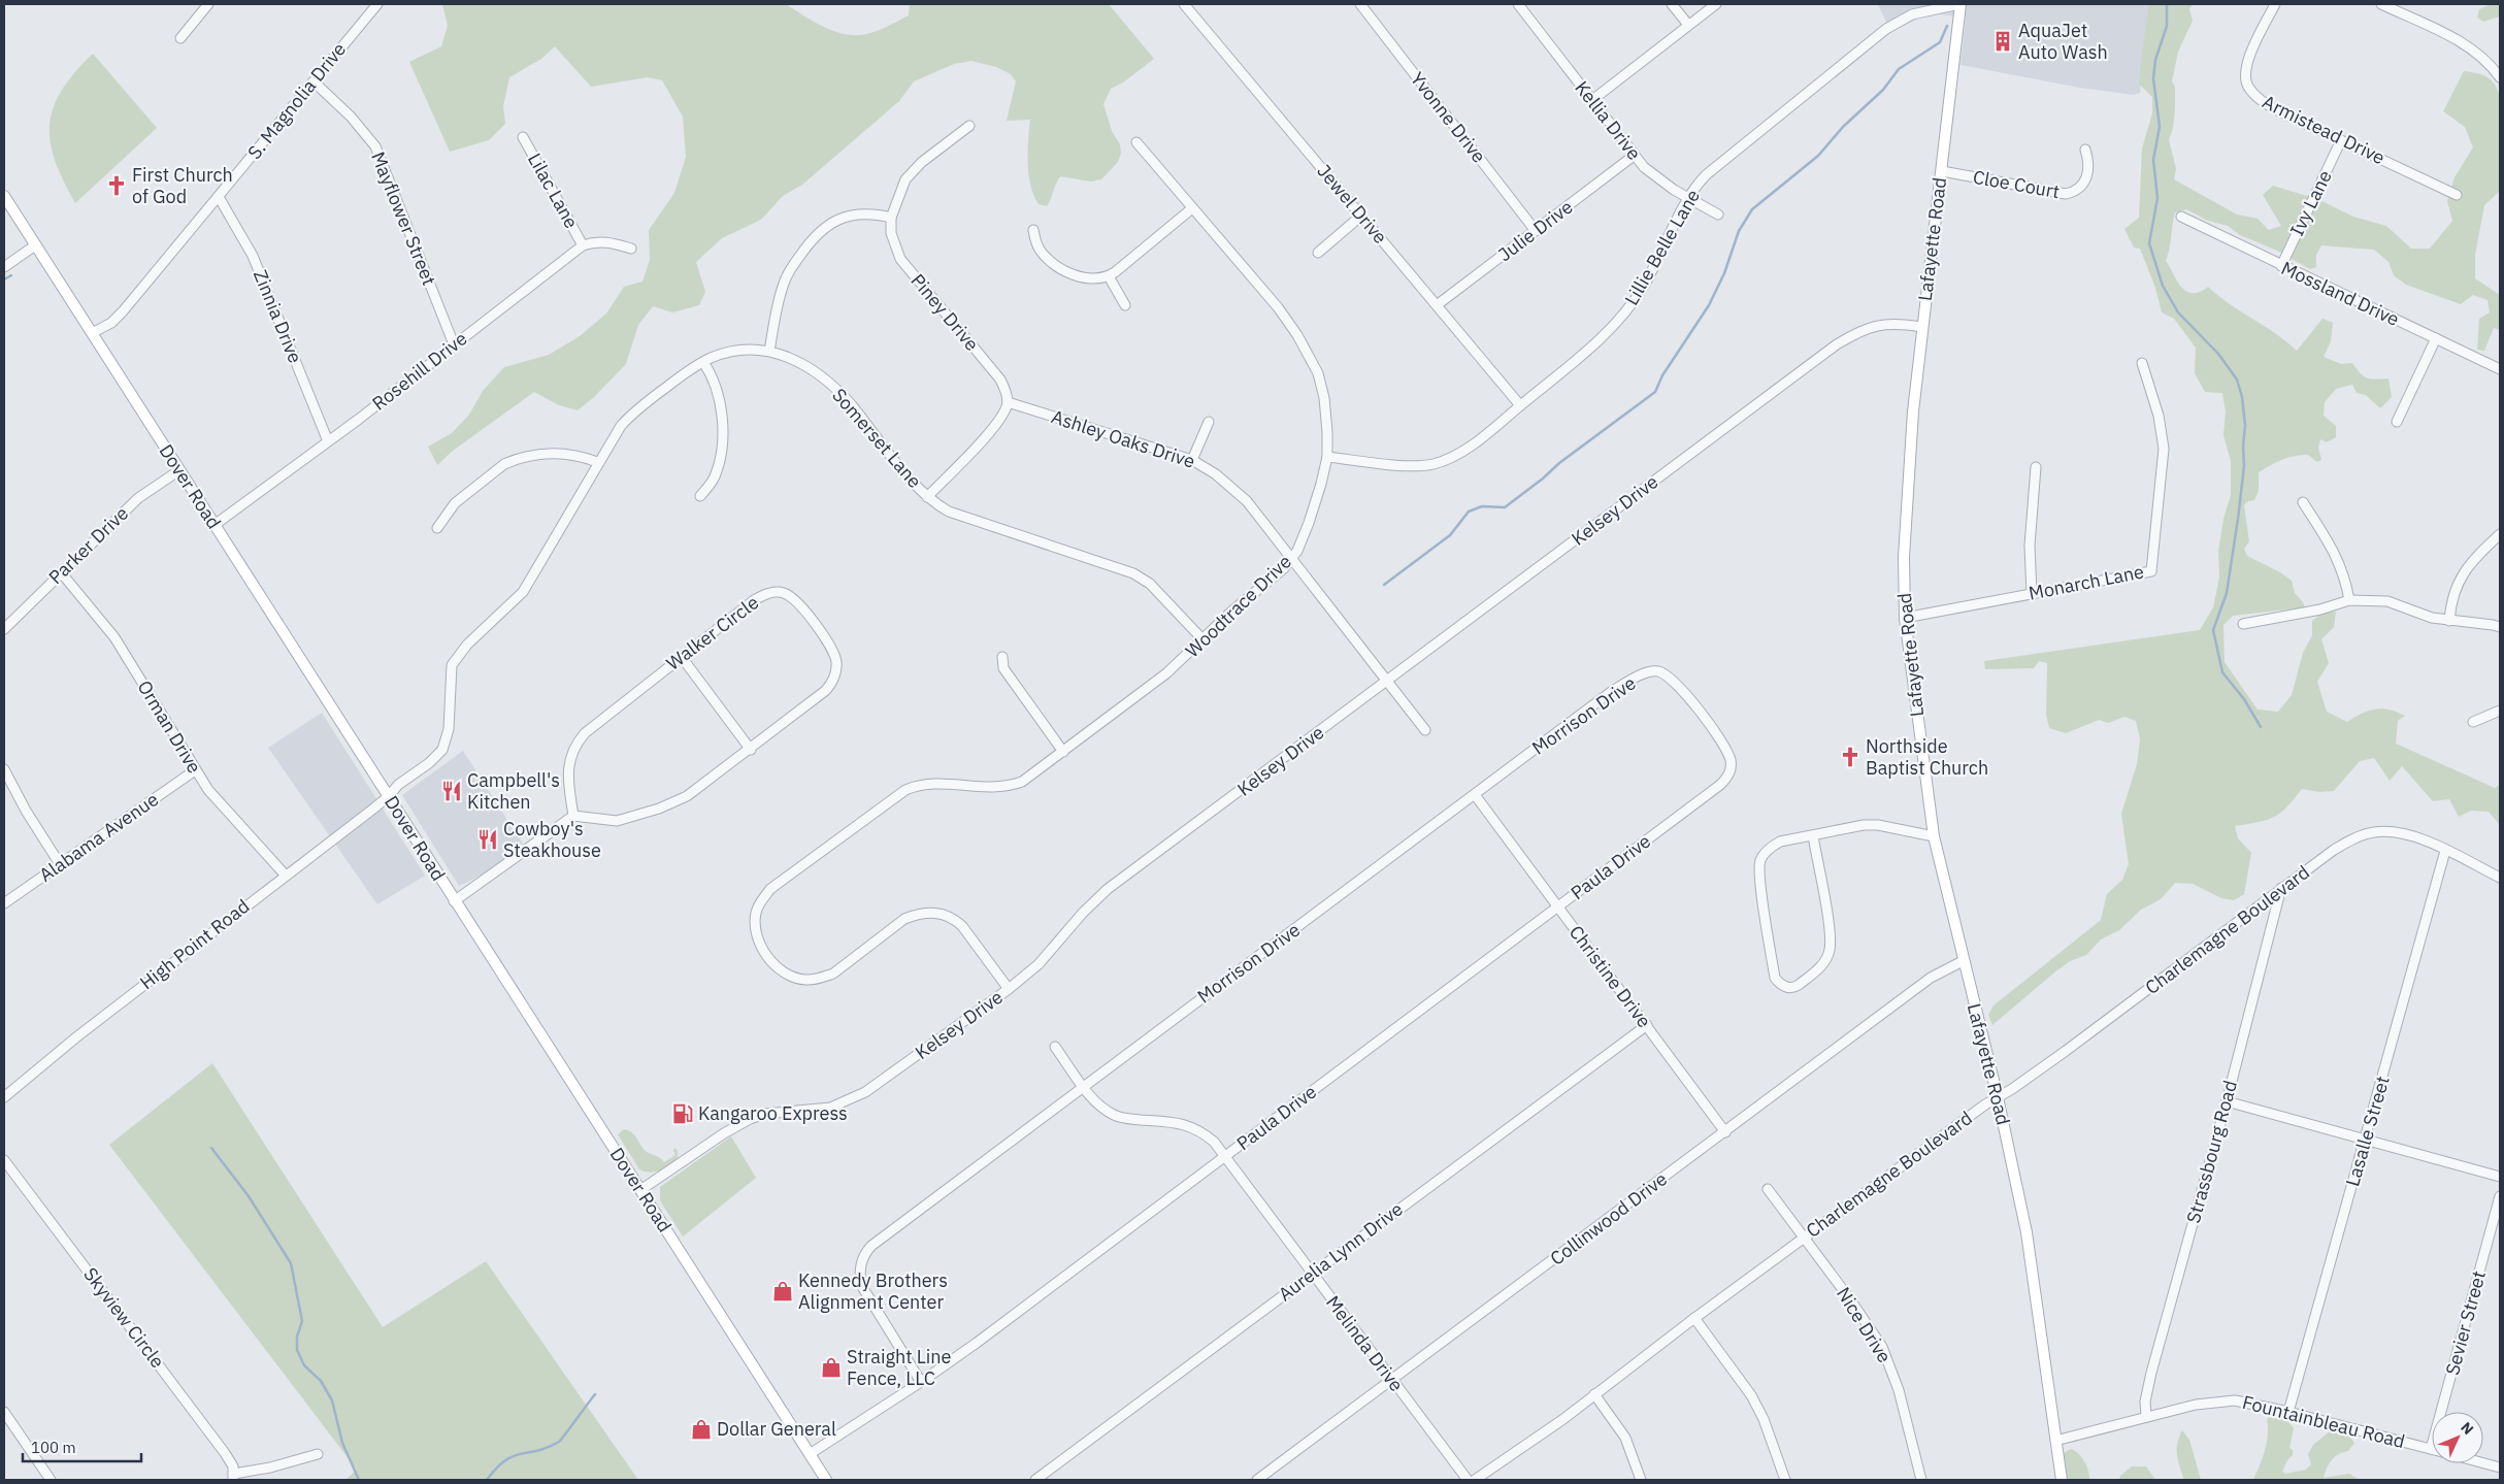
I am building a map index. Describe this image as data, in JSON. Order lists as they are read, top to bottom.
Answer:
{
  "streets": {
    "main road": ["Lafayette Road", "Dover Road"],
    "street": [
      "S. Magnolia Drive",
      "Yvonne Drive",
      "Kellia Drive",
      "Armistead Drive",
      "Cloe Court",
      "Lilac Lane",
      "Ivy Lane",
      "Jewel Drive",
      "Mayflower Street",
      "Julie Drive",
      "Lillie Belle Lane",
      "Mossland Drive",
      "Piney Drive",
      "Zinnia Drive",
      "Rosehill Drive",
      "Somerset Lane",
      "Ashley Oaks Drive",
      "Kelsey Drive",
      "Parker Drive",
      "Monarch Lane",
      "Woodtrace Drive",
      "Walker Circle",
      "Morrison Drive",
      "Orman Drive",
      "Alabama Avenue",
      "Paula Drive",
      "Charlemagne Boulevard",
      "High Point Road",
      "Christine Drive",
      "Lasalle Street",
      "Strassbourg Road",
      "Collinwood Drive",
      "Aurelia Lynn Drive",
      "Skyview Circle",
      "Sevier Street",
      "Nice Drive",
      "Melinda Drive",
      "Fountainbleau Road"
    ]
  },
  "crossings": [
    ["S. Magnolia Drive", "Mayflower Street"],
    ["S. Magnolia Drive", "Zinnia Drive"],
    ["S. Magnolia Drive", "Dover Road"],
    ["Yvonne Drive", "Julie Drive"],
    ["Kellia Drive", "Julie Drive"],
    ["Kellia Drive", "Lillie Belle Lane"],
    ["Armistead Drive", "Ivy Lane"],
    ["Cloe Court", "Lafayette Road"],
    ["Lilac Lane", "Rosehill Drive"],
    ["Ivy Lane", "Mossland Drive"],
    ["Jewel Drive", "Julie Drive"],
    ["Jewel Drive", "Lillie Belle Lane"],
    ["Mayflower Street", "Rosehill Drive"],
    ["Lafayette Road", "Lillie Belle Lane"],
    ["Lafayette Road", "Kelsey Drive"],
    ["Lafayette Road", "Monarch Lane"],
    ["Lafayette Road", "Charlemagne Boulevard"],
    ["Lafayette Road", "Collinwood Drive"],
    ["Lafayette Road", "Fountainbleau Road"],
    ["Lillie Belle Lane", "Woodtrace Drive"],
    ["Piney Drive", "Ashley Oaks Drive"],
    ["Zinnia Drive", "Rosehill Drive"],
    ["Rosehill Drive", "Dover Road"],
    ["Somerset Lane", "Dover Road"],
    ["Somerset Lane", "Woodtrace Drive"],
    ["Somerset Lane", "High Point Road"],
    ["Ashley Oaks Drive", "Kelsey Drive"],
    ["Ashley Oaks Drive", "Woodtrace Drive"],
    ["Dover Road", "Kelsey Drive"],
    ["Dover Road", "Parker Drive"],
    ["Dover Road", "Paula Drive"],
    ["Dover Road", "High Point Road"],
    ["Kelsey Drive", "Woodtrace Drive"],
    ["Parker Drive", "Orman Drive"],
    ["Morrison Drive", "Paula Drive"],
    ["Morrison Drive", "Christine Drive"],
    ["Morrison Drive", "Melinda Drive"],
    ["Orman Drive", "Alabama Avenue"],
    ["Orman Drive", "High Point Road"],
    ["Paula Drive", "Christine Drive"],
    ["Paula Drive", "Melinda Drive"],
    ["Charlemagne Boulevard", "Lasalle Street"],
    ["Charlemagne Boulevard", "Strassbourg Road"],
    ["Charlemagne Boulevard", "Nice Drive"],
    ["Christine Drive", "Collinwood Drive"],
    ["Christine Drive", "Aurelia Lynn Drive"],
    ["Lasalle Street", "Fountainbleau Road"],
    ["Strassbourg Road", "Fountainbleau Road"],
    ["Collinwood Drive", "Melinda Drive"],
    ["Aurelia Lynn Drive", "Melinda Drive"],
    ["Sevier Street", "Fountainbleau Road"]
  ],
  "places": {
    "building": ["AquaJet Auto Wash"],
    "church": ["First Church of God", "Northside Baptist Church"],
    "restaurant": ["Campbell's Kitchen", "Cowboy's Steakhouse"],
    "fuel station": ["Kangaroo Express"],
    "shop": ["Kennedy Brothers Alignment Center", "Straight Line Fence, LLC", "Dollar General"]
  },
  "scale_bar": "100 m",
  "north": "top right"
}
